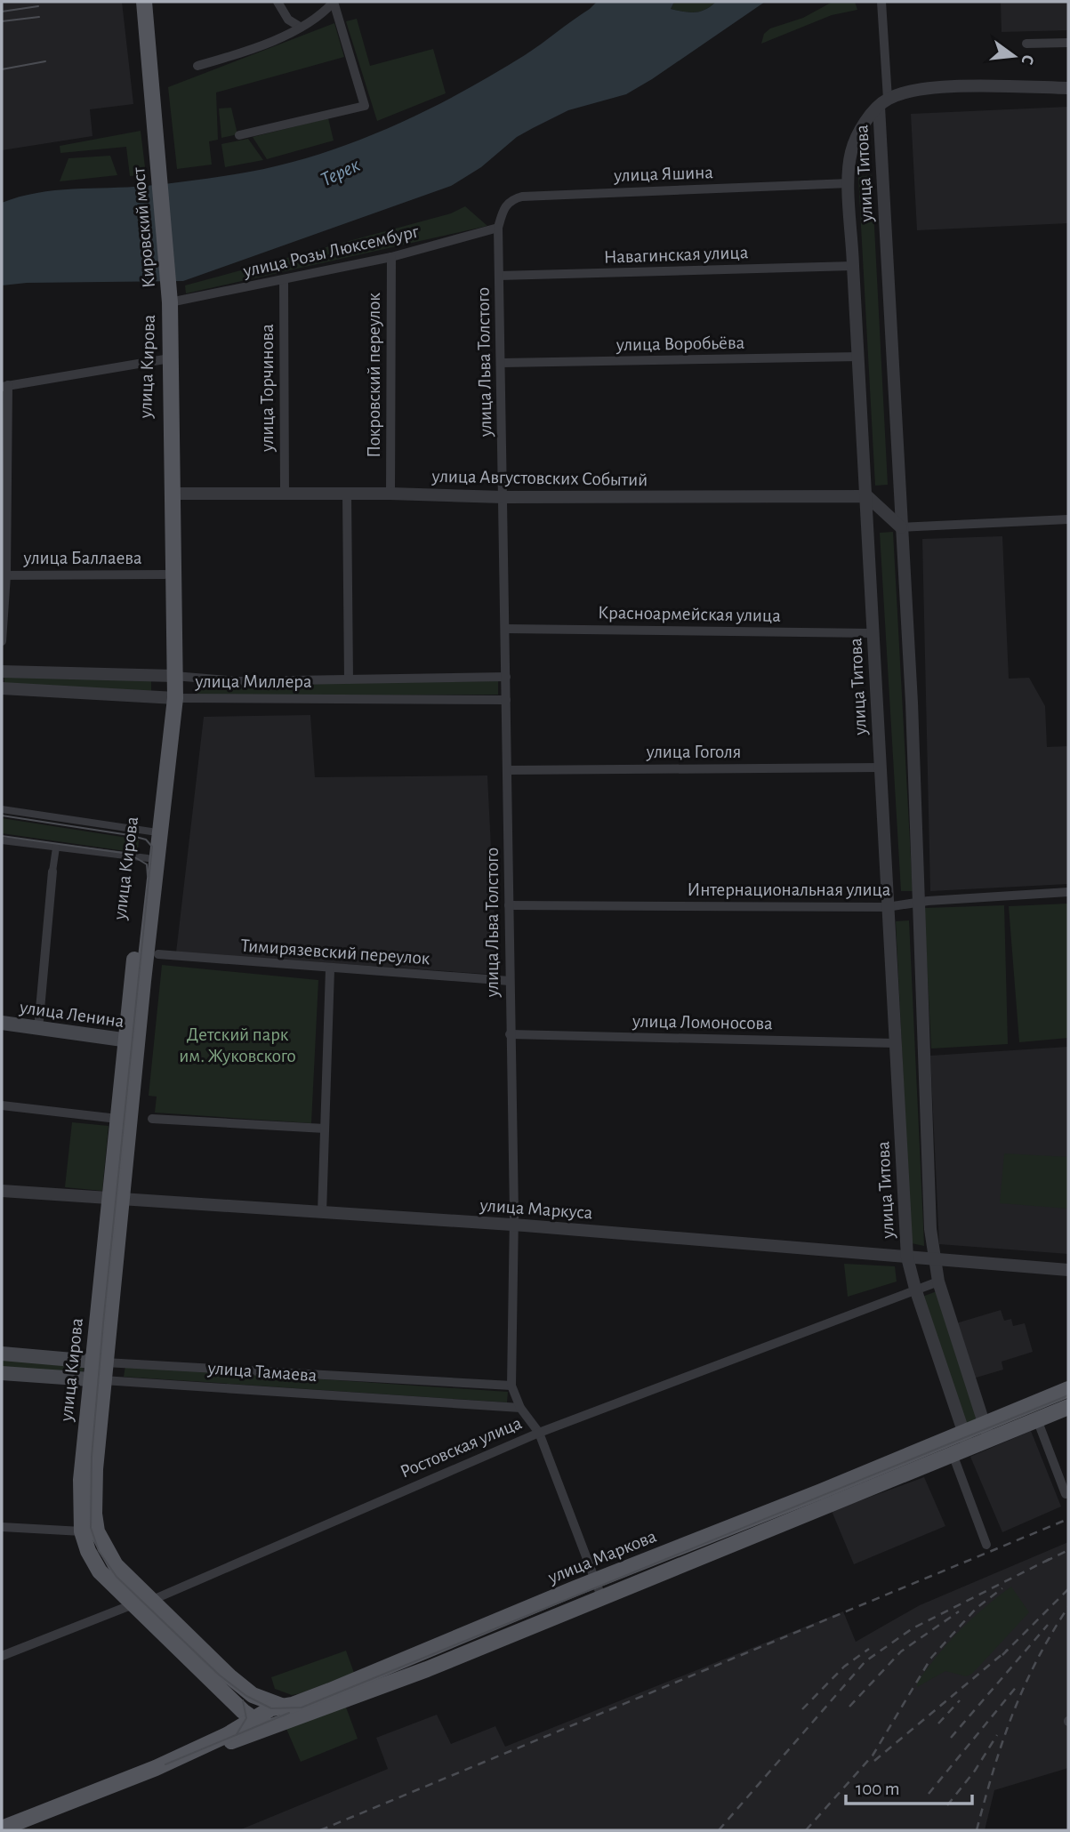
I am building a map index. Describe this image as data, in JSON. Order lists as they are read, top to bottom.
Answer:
{
  "streets": {
    "main road": [
      "Кировский мост",
      "улица Кирова",
      "улица Ленина",
      "улица Тамаева",
      "улица Маркова"
    ],
    "street": [
      "улица Яшина",
      "улица Титова",
      "улица Розы Люксембург",
      "Навагинская улица",
      "улица Воробьёва",
      "улица Льва Толстого",
      "Покровский переулок",
      "улица Торчинова",
      "улица Августовских Событий",
      "улица Баллаева",
      "Красноармейская улица",
      "улица Миллера",
      "улица Гоголя",
      "Интернациональная улица",
      "Тимирязевский переулок",
      "улица Ломоносова",
      "улица Маркуса",
      "Ростовская улица"
    ]
  },
  "crossings": [
    ["улица Яшина", "улица Титова"],
    ["улица Яшина", "улица Розы Люксембург"],
    ["улица Яшина", "улица Льва Толстого"],
    ["улица Титова", "Навагинская улица"],
    ["улица Титова", "улица Воробьёва"],
    ["улица Титова", "улица Августовских Событий"],
    ["улица Титова", "Красноармейская улица"],
    ["улица Титова", "улица Гоголя"],
    ["улица Титова", "Интернациональная улица"],
    ["улица Титова", "улица Ломоносова"],
    ["улица Титова", "улица Маркуса"],
    ["улица Титова", "Ростовская улица"],
    ["улица Титова", "улица Маркова"],
    ["Кировский мост", "улица Розы Люксембург"],
    ["Кировский мост", "улица Кирова"],
    ["улица Розы Люксембург", "улица Льва Толстого"],
    ["улица Розы Люксембург", "улица Кирова"],
    ["улица Розы Люксембург", "Покровский переулок"],
    ["улица Розы Люксембург", "улица Торчинова"],
    ["Навагинская улица", "улица Льва Толстого"],
    ["улица Воробьёва", "улица Льва Толстого"],
    ["улица Льва Толстого", "улица Августовских Событий"],
    ["улица Льва Толстого", "Красноармейская улица"],
    ["улица Льва Толстого", "улица Миллера"],
    ["улица Льва Толстого", "улица Гоголя"],
    ["улица Льва Толстого", "Интернациональная улица"],
    ["улица Льва Толстого", "Тимирязевский переулок"],
    ["улица Льва Толстого", "улица Ломоносова"],
    ["улица Льва Толстого", "улица Маркуса"],
    ["улица Льва Толстого", "улица Тамаева"],
    ["улица Льва Толстого", "Ростовская улица"],
    ["улица Льва Толстого", "улица Маркова"],
    ["улица Кирова", "улица Августовских Событий"],
    ["улица Кирова", "улица Баллаева"],
    ["улица Кирова", "улица Миллера"],
    ["улица Кирова", "улица Ленина"],
    ["улица Кирова", "улица Маркуса"],
    ["улица Кирова", "улица Тамаева"],
    ["улица Кирова", "Ростовская улица"],
    ["улица Кирова", "улица Маркова"],
    ["Покровский переулок", "улица Августовских Событий"],
    ["улица Торчинова", "улица Августовских Событий"]
  ],
  "water": ["Терек"],
  "parks": ["Детский парк им. Жуковского"],
  "scale_bar": "100 m",
  "north": "right"
}
